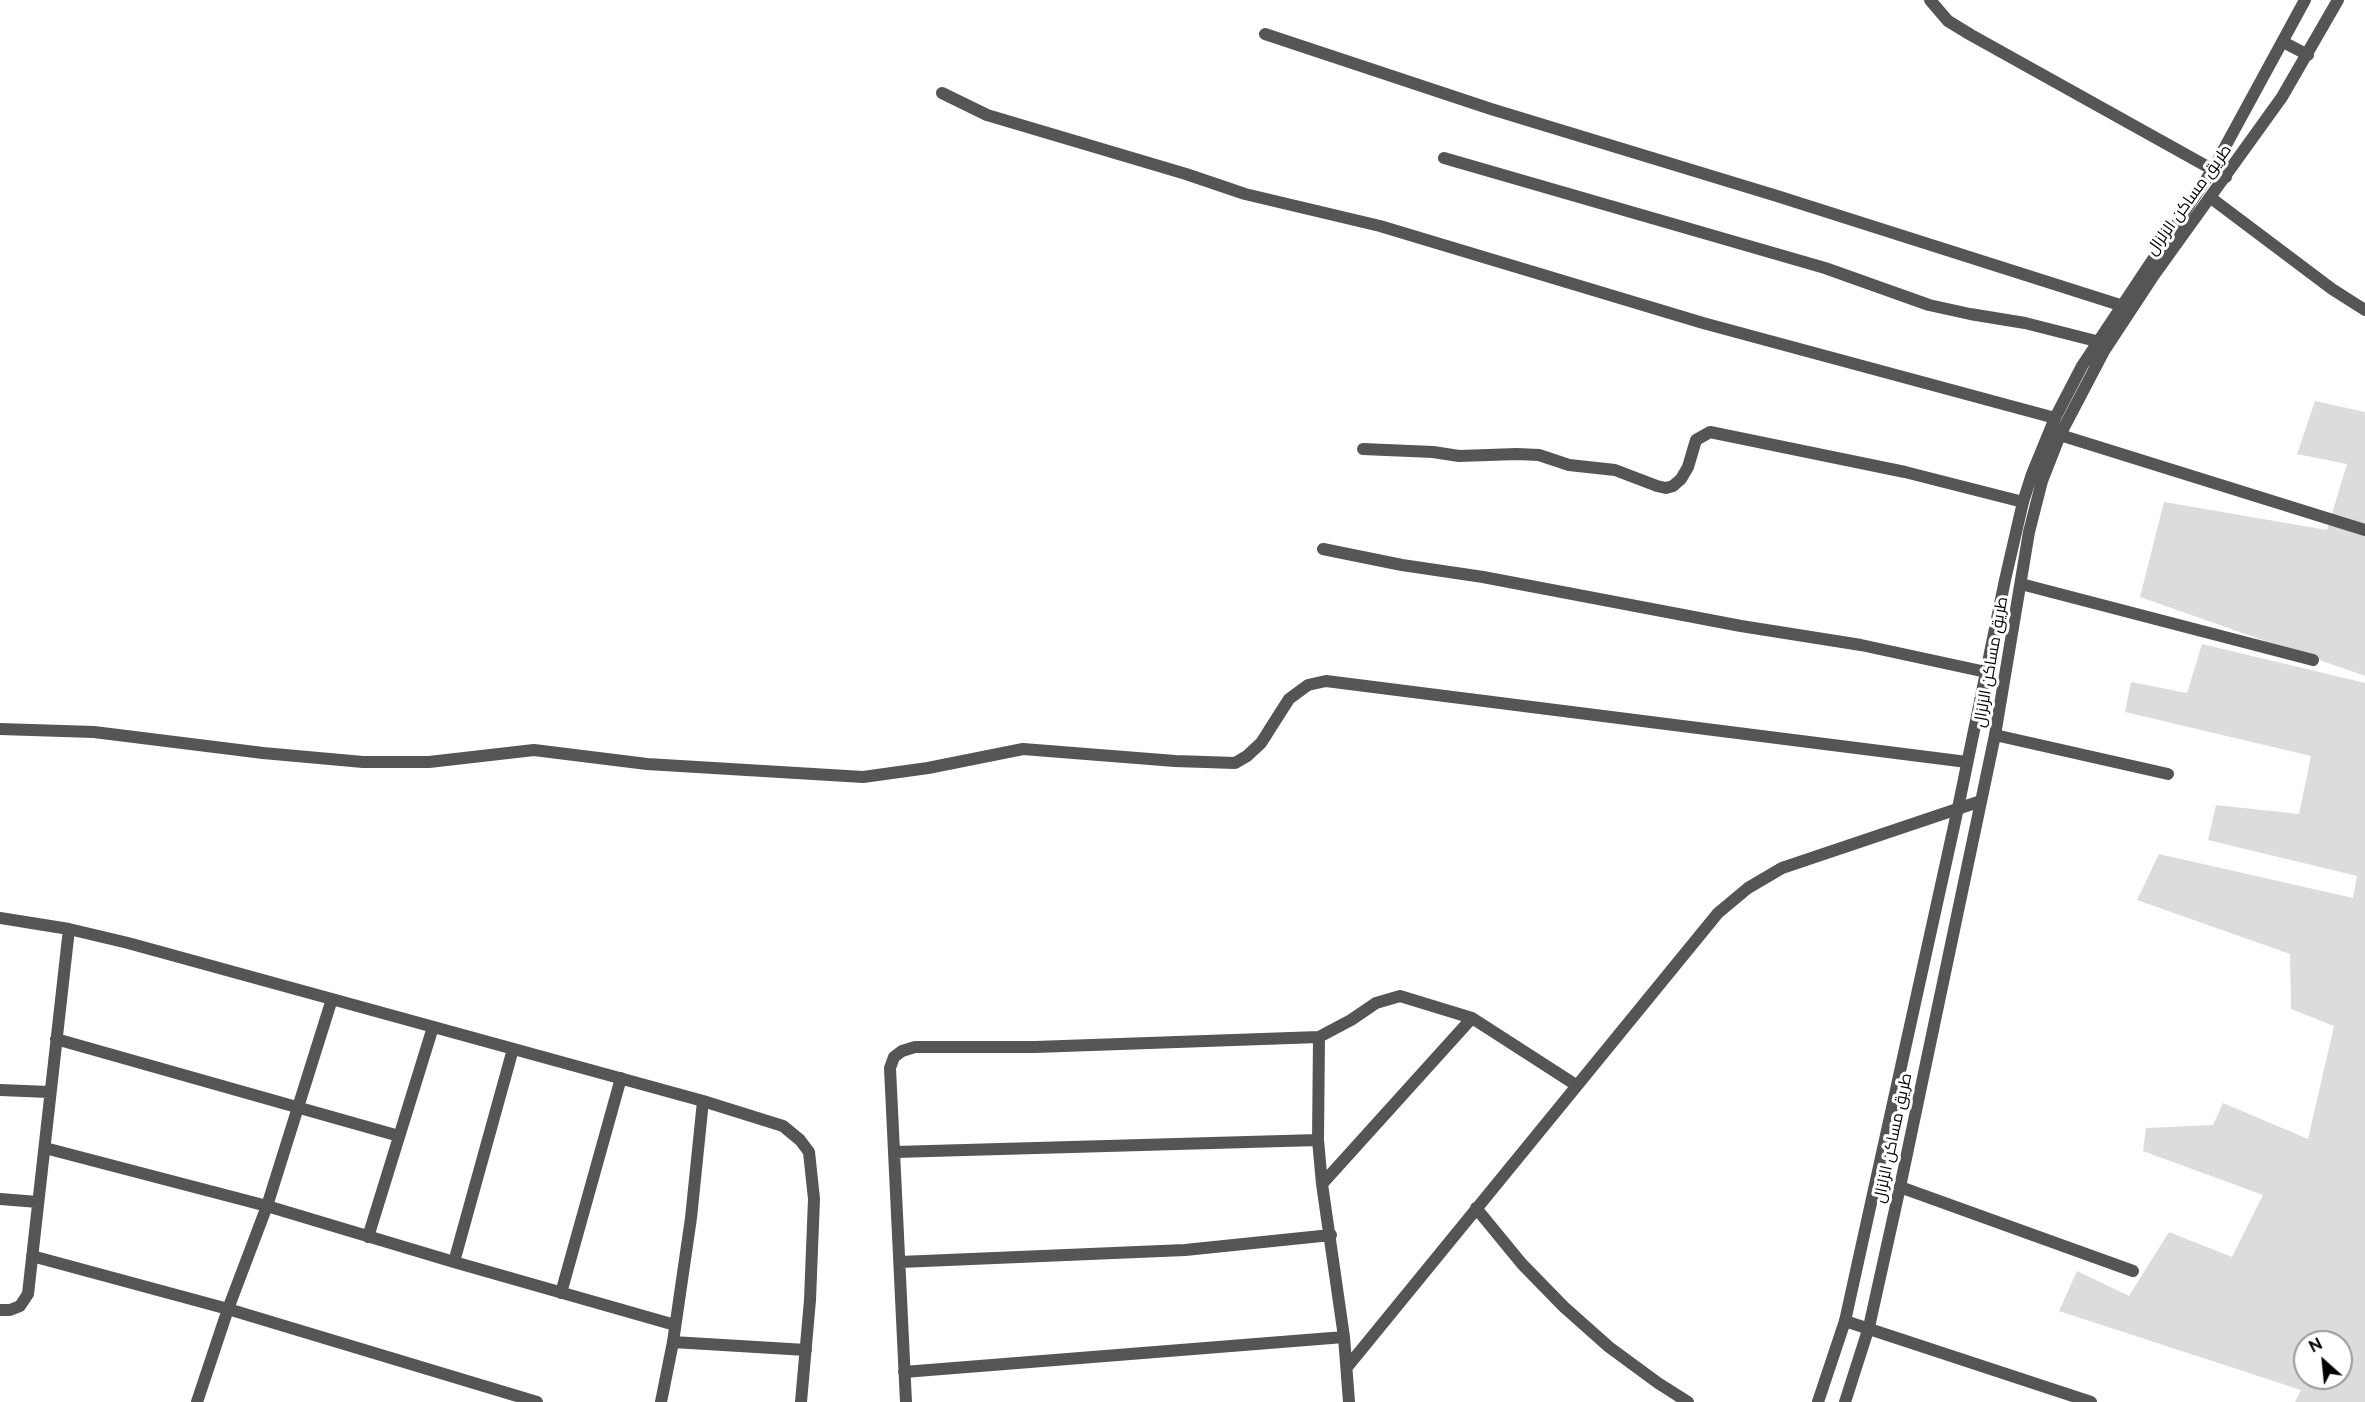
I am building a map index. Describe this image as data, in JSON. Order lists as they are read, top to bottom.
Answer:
{
  "streets": {
    "street": ["طريق مساكن الزلزال"]
  },
  "north": "top left"
}
